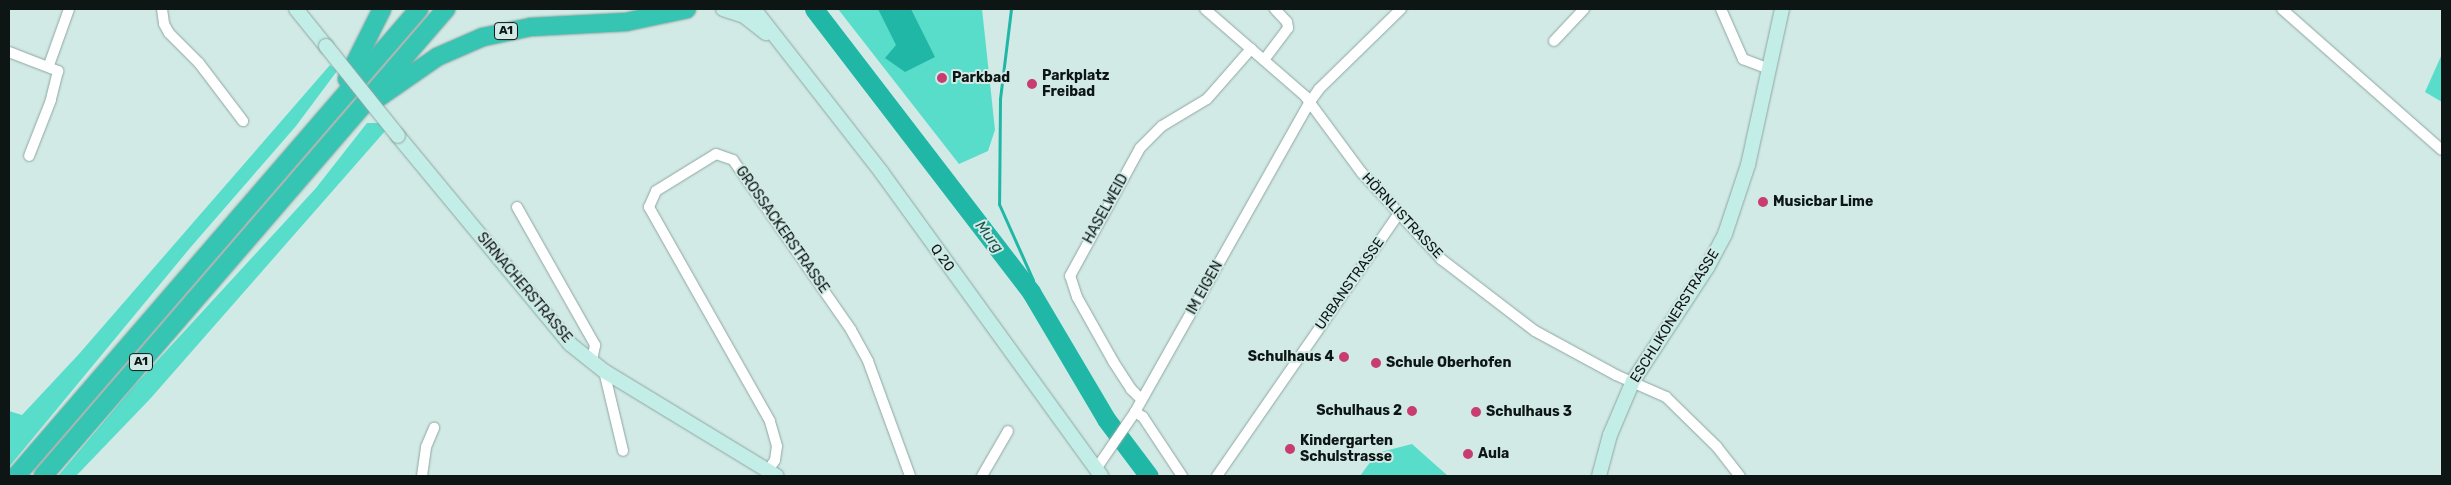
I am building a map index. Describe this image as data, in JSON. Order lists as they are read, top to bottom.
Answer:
{
  "streets": {
    "highway": ["A1"],
    "main road": ["Q 20", "SIRNACHERSTRASSE", "ESCHLIKONERSTRASSE"],
    "street": [
      "HASELWEID",
      "HÖRNLISTRASSE",
      "GROSSACKERSTRASSE",
      "URBANSTRASSE",
      "IM EIGEN"
    ]
  },
  "crossings": [
    ["HASELWEID", "HÖRNLISTRASSE"],
    ["HASELWEID", "IM EIGEN"],
    ["HÖRNLISTRASSE", "URBANSTRASSE"],
    ["HÖRNLISTRASSE", "IM EIGEN"],
    ["HÖRNLISTRASSE", "ESCHLIKONERSTRASSE"],
    ["GROSSACKERSTRASSE", "SIRNACHERSTRASSE"],
    ["Q 20", "IM EIGEN"]
  ],
  "water": ["Murg"],
  "places": [
    "Parkbad",
    "Parkplatz Freibad",
    "Musicbar Lime",
    "Schulhaus 4",
    "Schule Oberhofen",
    "Schulhaus 2",
    "Schulhaus 3",
    "Kindergarten Schulstrasse",
    "Aula"
  ]
}
